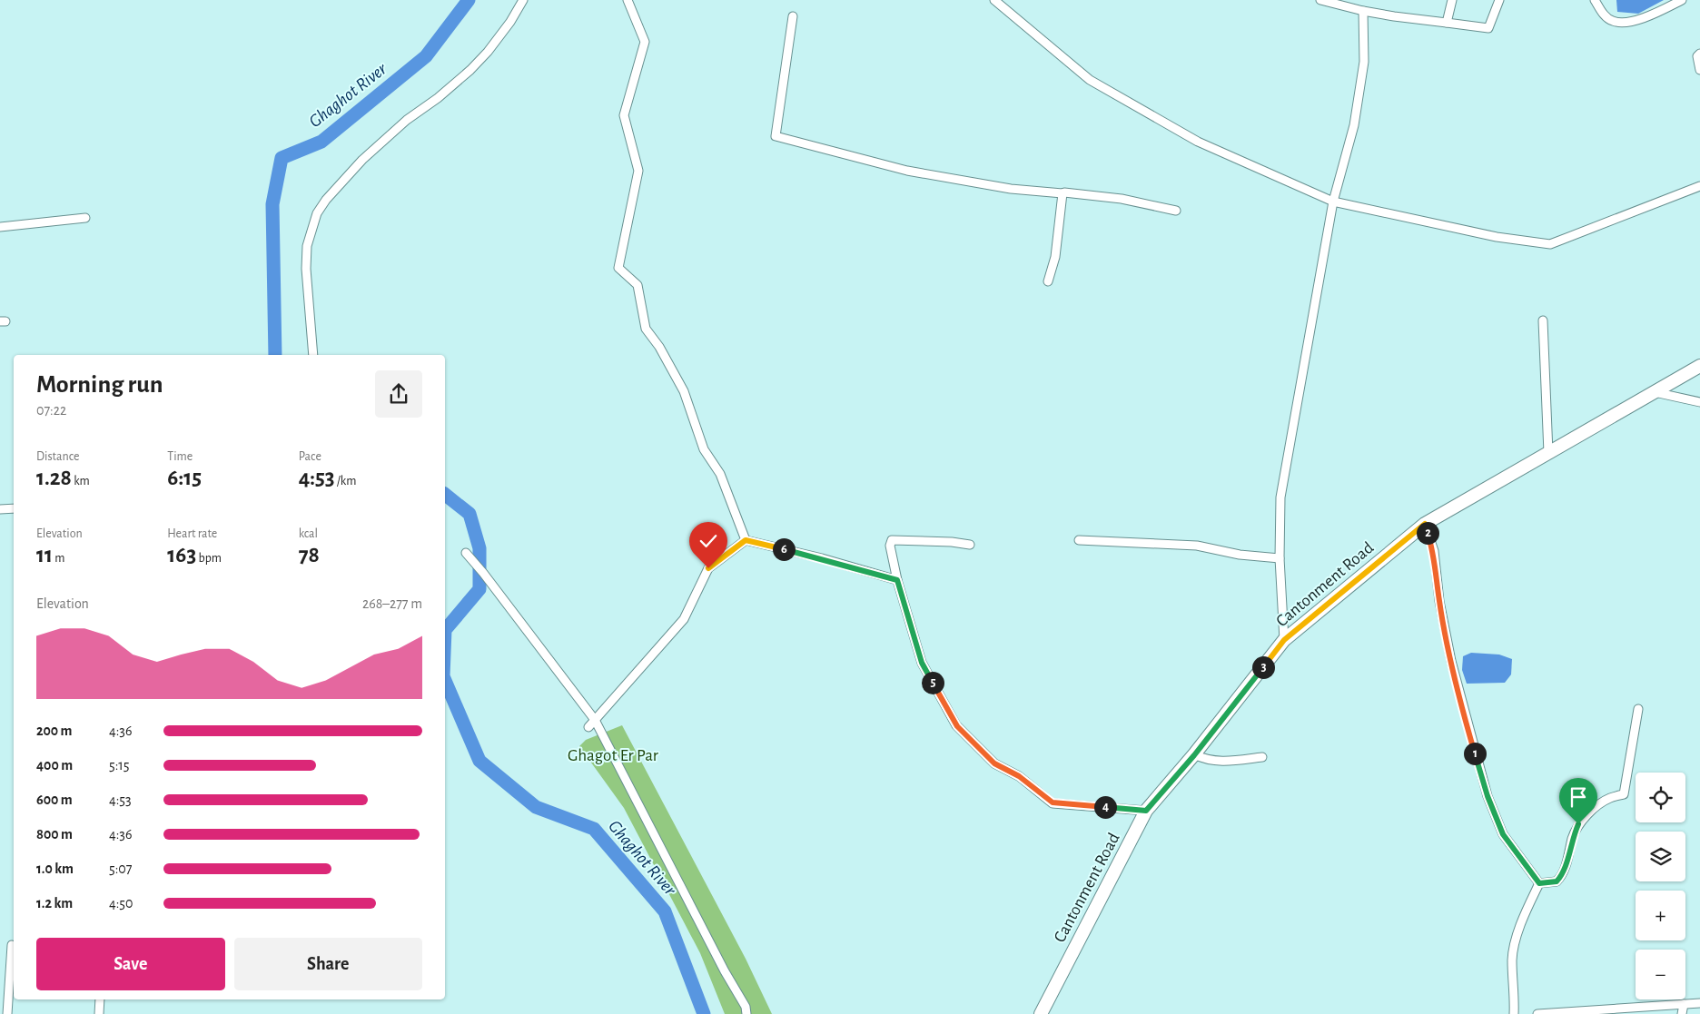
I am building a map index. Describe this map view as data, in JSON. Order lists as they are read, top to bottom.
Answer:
{
  "streets": {
    "street": ["Cantonment Road"]
  },
  "water": ["Ghaghot River"],
  "parks": ["Ghagot Er Par"],
  "page": {
    "heading": ["Morning run", "07:22"],
    "stats": [
      ["Distance", "1.28 km"],
      ["Time", "6:15"],
      ["Pace", "4:53 /km"],
      ["Elevation", "11 m"],
      ["Heart rate", "163 bpm"],
      ["kcal", "78"]
    ],
    "pins": [
      "2",
      "6",
      "3",
      "5",
      "1",
      "4"
    ],
    "chart": ["Elevation", "268–277 m"],
    "list": [
      {
        "name": "200 m",
        "note": "4:36"
      },
      {
        "name": "400 m",
        "note": "5:15"
      },
      {
        "name": "600 m",
        "note": "4:53"
      },
      {
        "name": "800 m",
        "note": "4:36"
      },
      {
        "name": "1.0 km",
        "note": "5:07"
      },
      {
        "name": "1.2 km",
        "note": "4:50"
      }
    ],
    "map_buttons": ["+", "−"],
    "buttons": ["Save", "Share"]
  }
}
